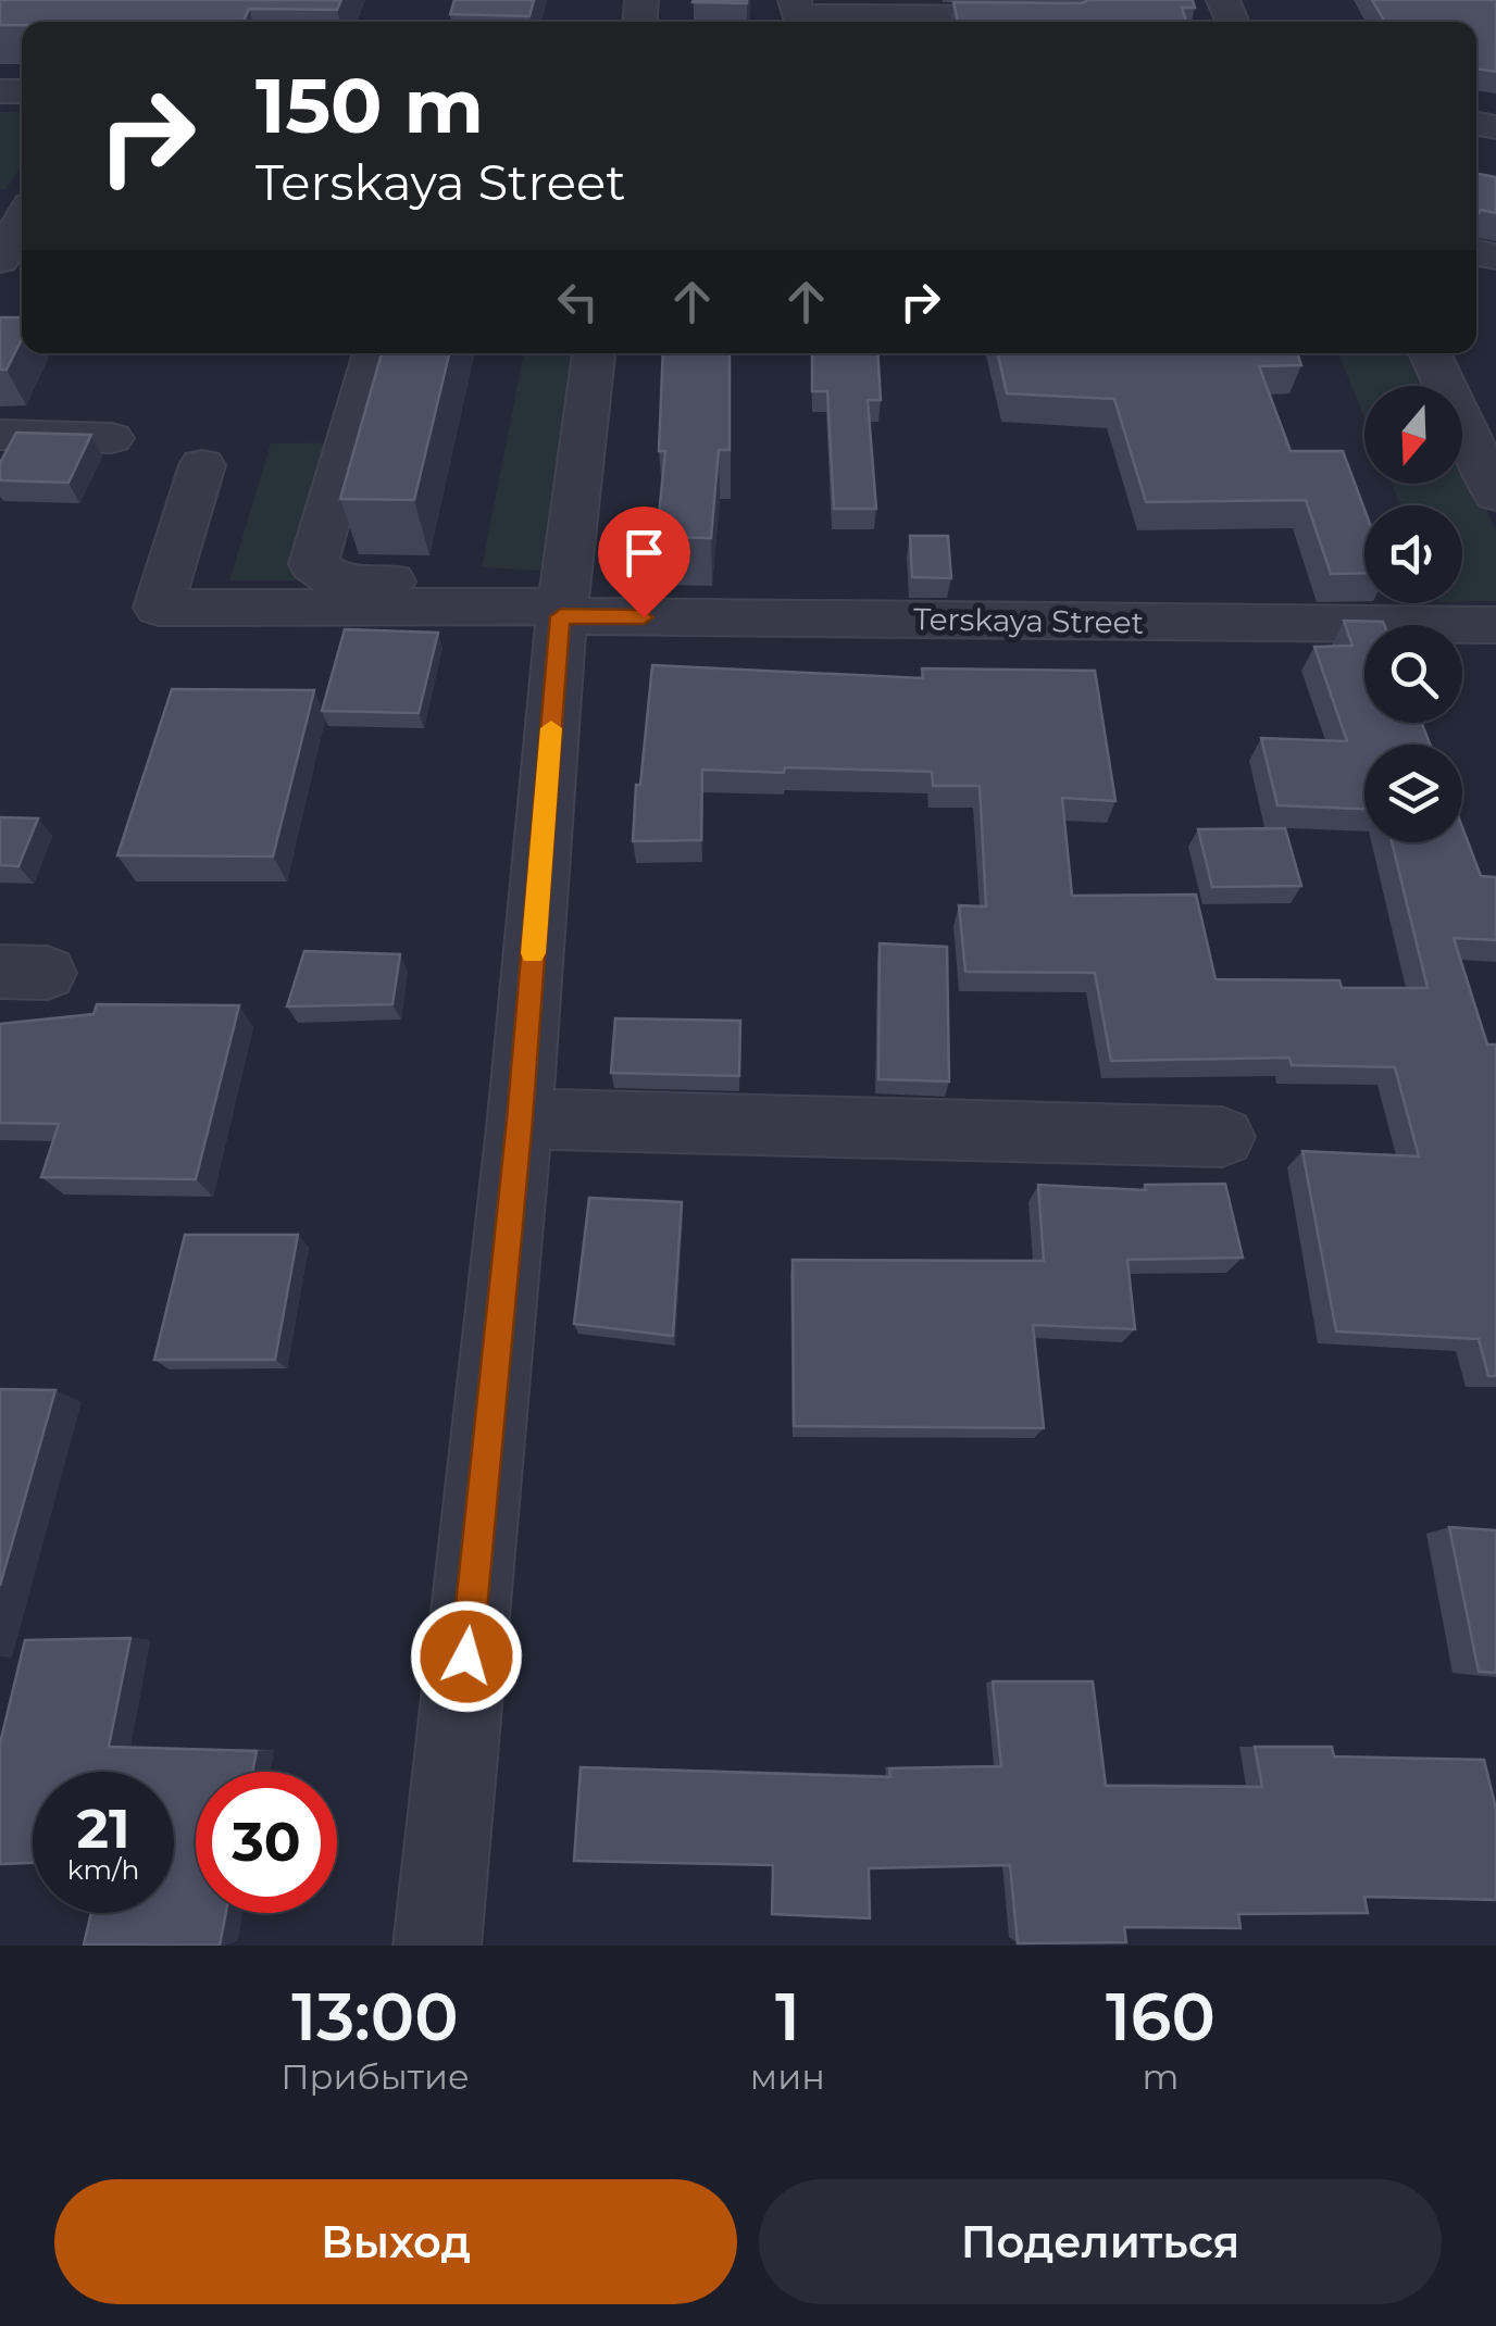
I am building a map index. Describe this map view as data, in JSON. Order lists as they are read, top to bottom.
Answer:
{
  "streets": {
    "street": ["Terskaya Street"]
  },
  "north": "bottom",
  "page": {
    "turn": ["150 m", "Terskaya Street"],
    "speed": "21 km/h",
    "limit": "30",
    "eta": [
      "13:00",
      "Прибытие",
      "1",
      "мин",
      "160",
      "m"
    ],
    "buttons": ["Выход", "Поделиться"]
  }
}
